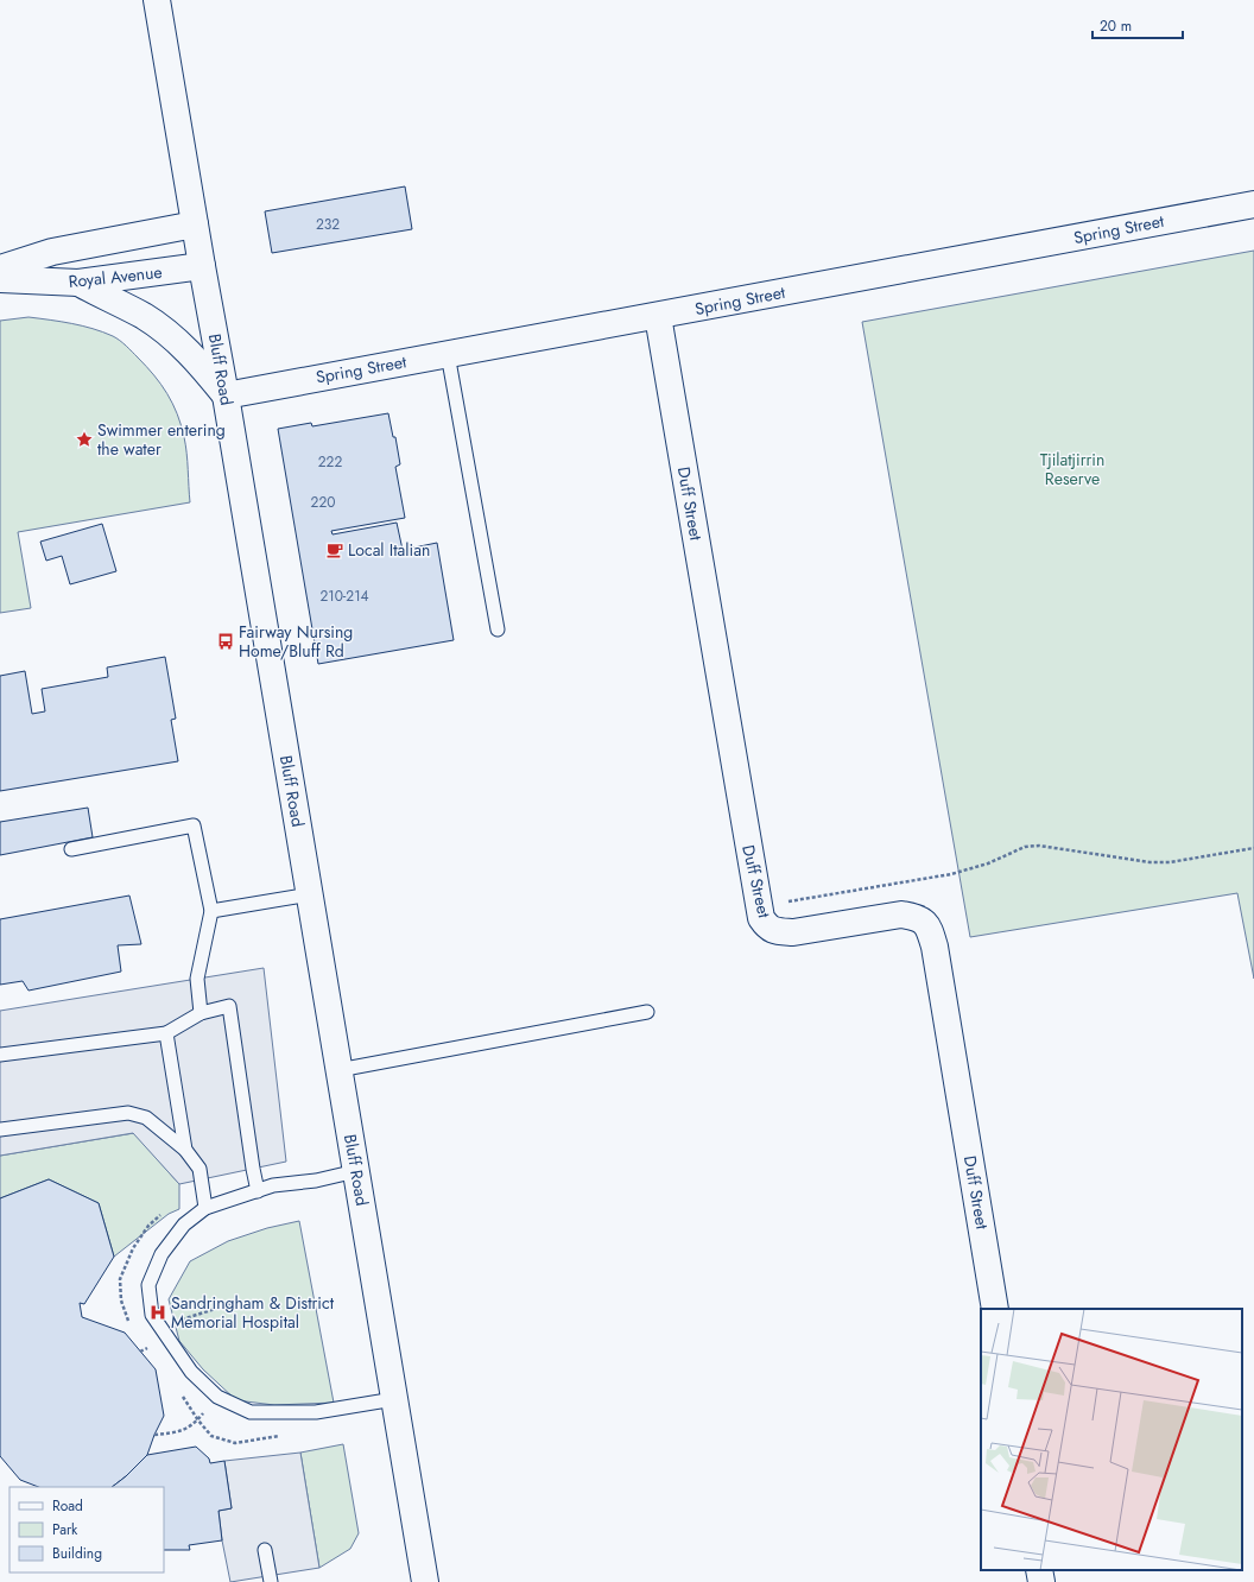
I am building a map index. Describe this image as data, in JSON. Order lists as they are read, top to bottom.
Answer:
{
  "streets": {
    "street": [
      "Spring Street",
      "Royal Avenue",
      "Bluff Road",
      "Duff Street"
    ]
  },
  "crossings": [
    ["Spring Street", "Bluff Road"],
    ["Spring Street", "Duff Street"],
    ["Royal Avenue", "Bluff Road"]
  ],
  "parks": ["Tjilatjirrin Reserve"],
  "places": {
    "place": ["Swimmer entering the water"],
    "cafe": ["Local Italian"],
    "bus stop": ["Fairway Nursing Home/Bluff Rd"],
    "hospital": ["Sandringham & District Memorial Hospital"]
  },
  "house_numbers": [
    "232",
    "222",
    "220",
    "210-214"
  ],
  "legend": ["Road", "Park", "Building"],
  "scale_bar": "20 m"
}
